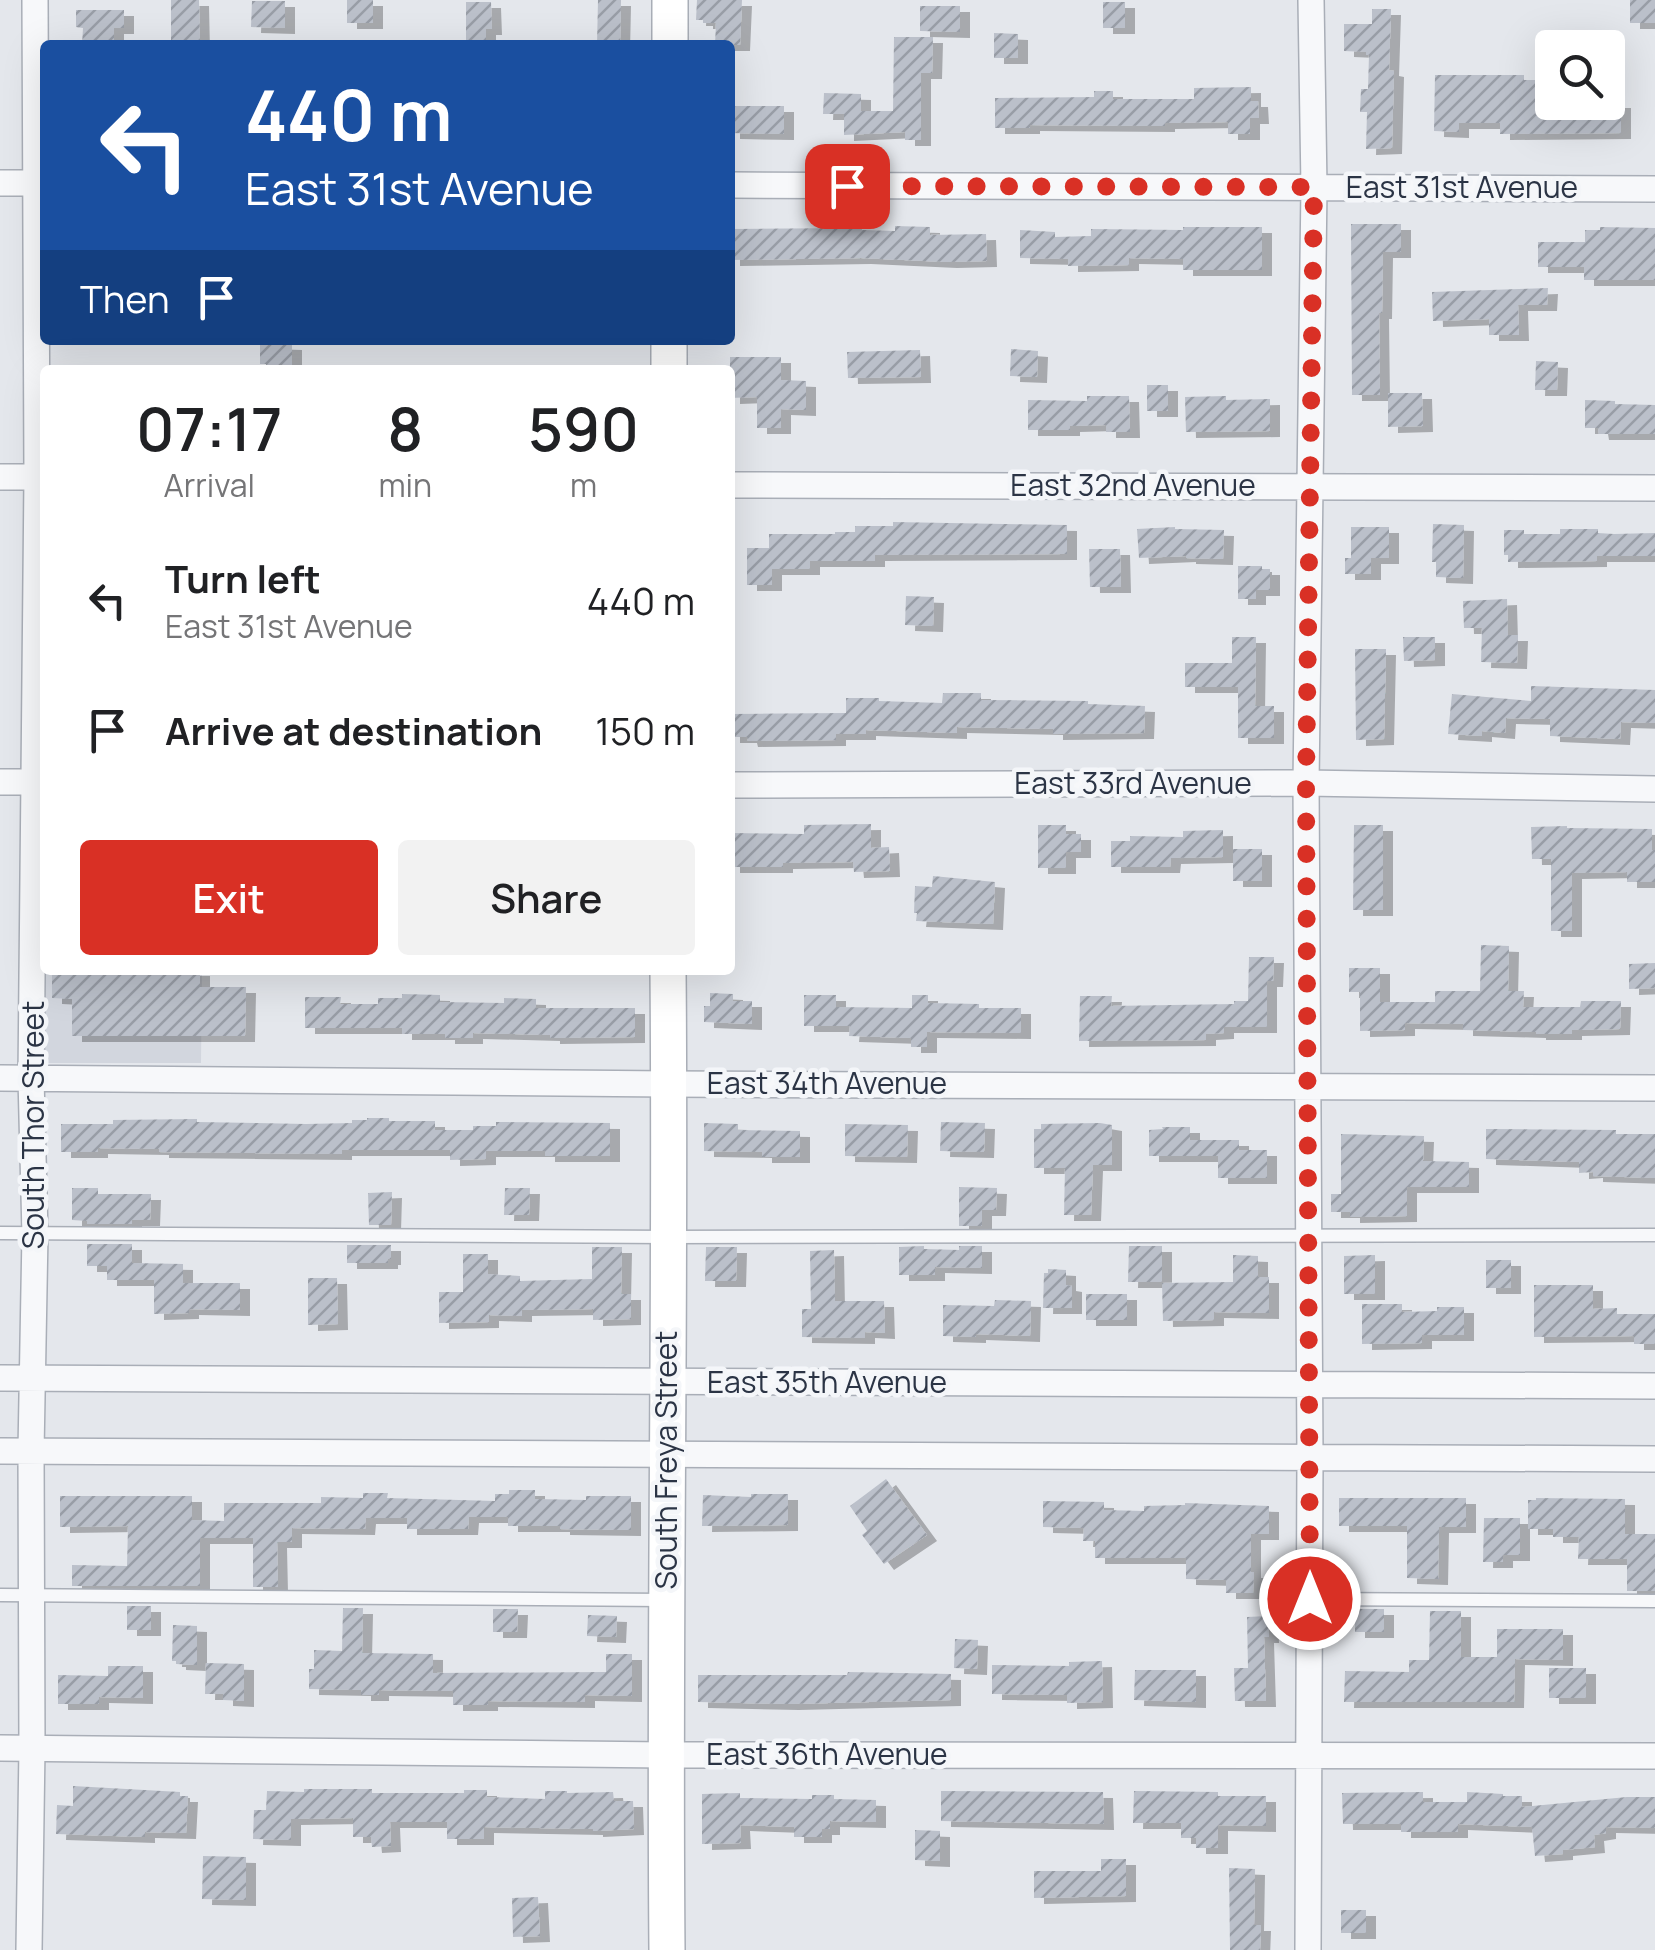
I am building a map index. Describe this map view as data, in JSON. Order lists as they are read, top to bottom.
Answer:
{
  "streets": {
    "main road": ["South Freya Street"],
    "street": [
      "East 31st Avenue",
      "East 32nd Avenue",
      "East 33rd Avenue",
      "East 34th Avenue",
      "South Thor Street",
      "East 35th Avenue",
      "East 36th Avenue"
    ]
  },
  "crossings": [
    ["East 34th Avenue", "South Thor Street"],
    ["East 34th Avenue", "South Freya Street"],
    ["South Thor Street", "East 35th Avenue"],
    ["South Thor Street", "East 36th Avenue"],
    ["East 35th Avenue", "South Freya Street"],
    ["South Freya Street", "East 36th Avenue"]
  ],
  "page": {
    "turn": ["440 m", "East 31st Avenue"],
    "then": "Then",
    "eta": [
      "07:17",
      "Arrival",
      "8",
      "min",
      "590",
      "m"
    ],
    "list": [
      {
        "name": "Turn left",
        "note": "East 31st Avenue",
        "value": "440 m"
      },
      {
        "name": "Arrive at destination",
        "value": "150 m"
      }
    ],
    "buttons": ["Exit", "Share"]
  }
}
